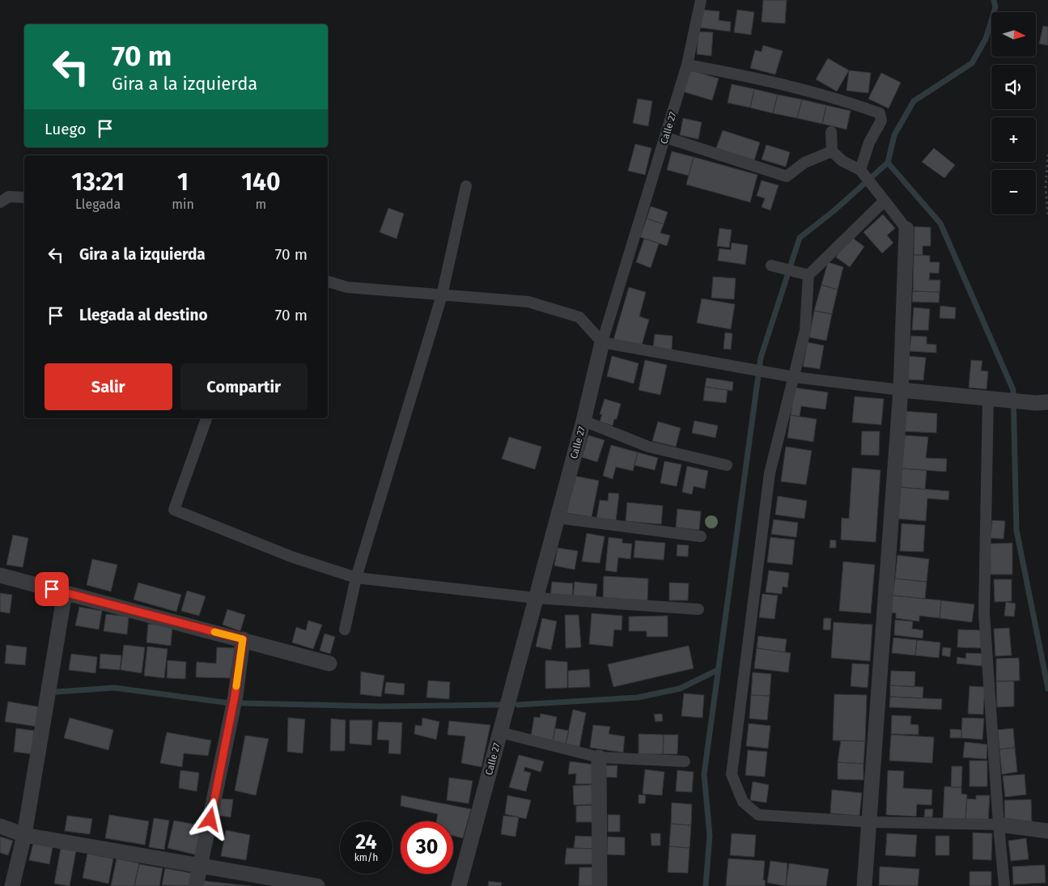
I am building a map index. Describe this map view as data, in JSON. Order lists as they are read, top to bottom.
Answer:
{
  "streets": {
    "street": ["Calle 27"]
  },
  "north": "right",
  "page": {
    "map_buttons": ["+", "−"],
    "turn": ["70 m", "Gira a la izquierda"],
    "then": "Luego",
    "eta": [
      "13:21",
      "Llegada",
      "1",
      "min",
      "140",
      "m"
    ],
    "list": [
      {
        "name": "Gira a la izquierda",
        "value": "70 m"
      },
      {
        "name": "Llegada al destino",
        "value": "70 m"
      }
    ],
    "buttons": ["Salir", "Compartir"],
    "speed": "24 km/h",
    "limit": "30"
  }
}
